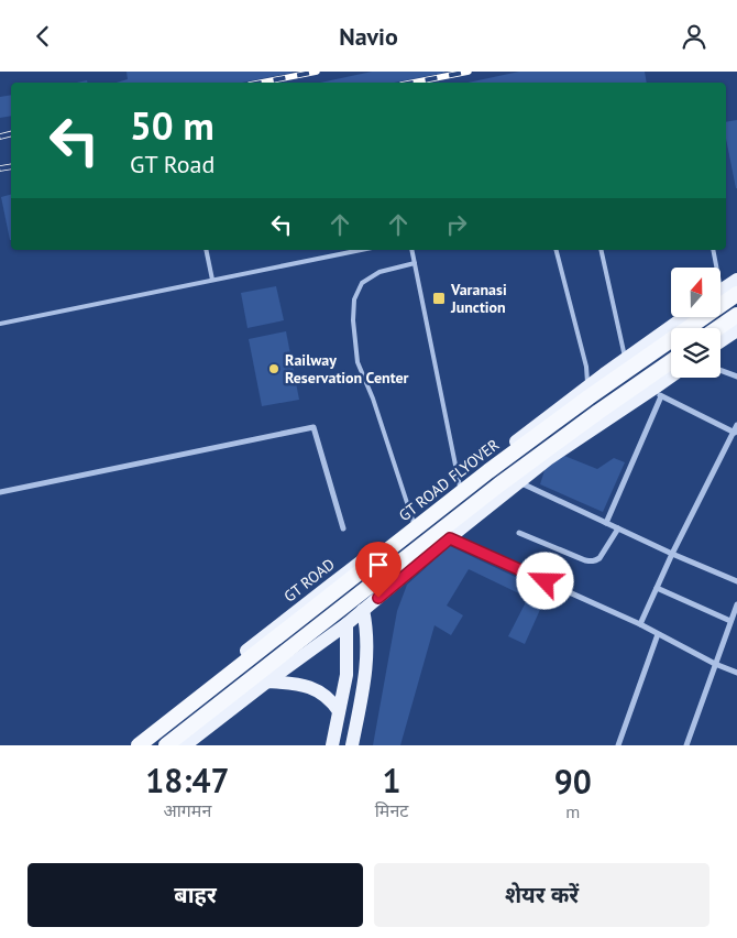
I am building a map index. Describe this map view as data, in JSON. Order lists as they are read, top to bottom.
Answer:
{
  "streets": {
    "highway": ["GT ROAD FLYOVER"],
    "main road": ["GT ROAD"]
  },
  "places": {
    "transit": ["Varanasi Junction"],
    "other": ["Railway Reservation Center"]
  },
  "north": "top",
  "page": {
    "header": "Navio",
    "turn": ["50 m", "GT Road"],
    "eta": [
      "18:47",
      "आगमन",
      "1",
      "मिनट",
      "90",
      "m"
    ],
    "buttons": ["बाहर", "शेयर करें"]
  }
}
